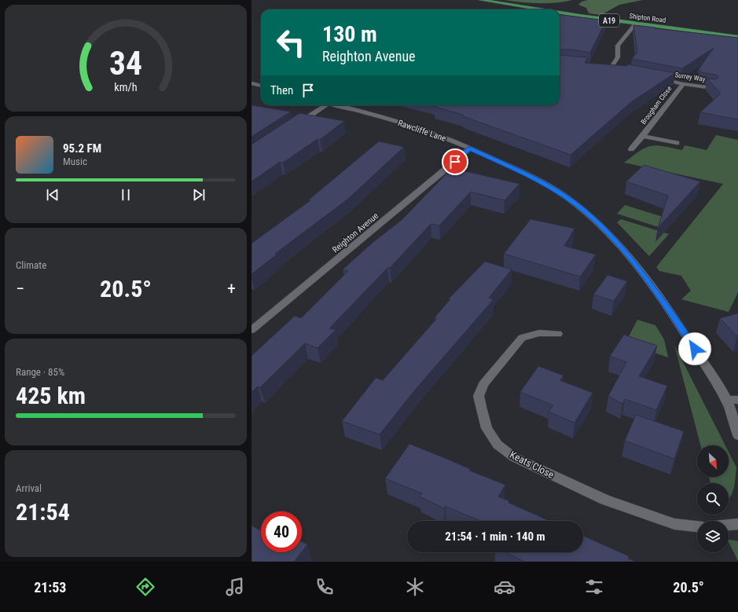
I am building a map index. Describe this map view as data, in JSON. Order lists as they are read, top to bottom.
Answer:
{
  "streets": {
    "main road": ["Shipton Road", "A19"],
    "street": [
      "Surrey Way",
      "Brougham Close",
      "Rawcliffe Lane",
      "Reighton Avenue",
      "Keats Close"
    ]
  },
  "crossings": [
    ["Surrey Way", "Brougham Close"],
    ["Rawcliffe Lane", "Reighton Avenue"]
  ],
  "north": "bottom right",
  "page": {
    "turn": ["130 m", "Reighton Avenue"],
    "then": "Then",
    "song": ["95.2 FM", "Music"],
    "tile": [
      "Climate",
      ["Range · 85%", "425 km"],
      ["Arrival", "21:54"]
    ],
    "heat": ["−", "20.5°", "+"],
    "limit": "40",
    "trip": "21:54 · 1 min · 140 m",
    "tabs": ["21:53", "20.5°"],
    "gauge": ["34", "km/h"]
  }
}
